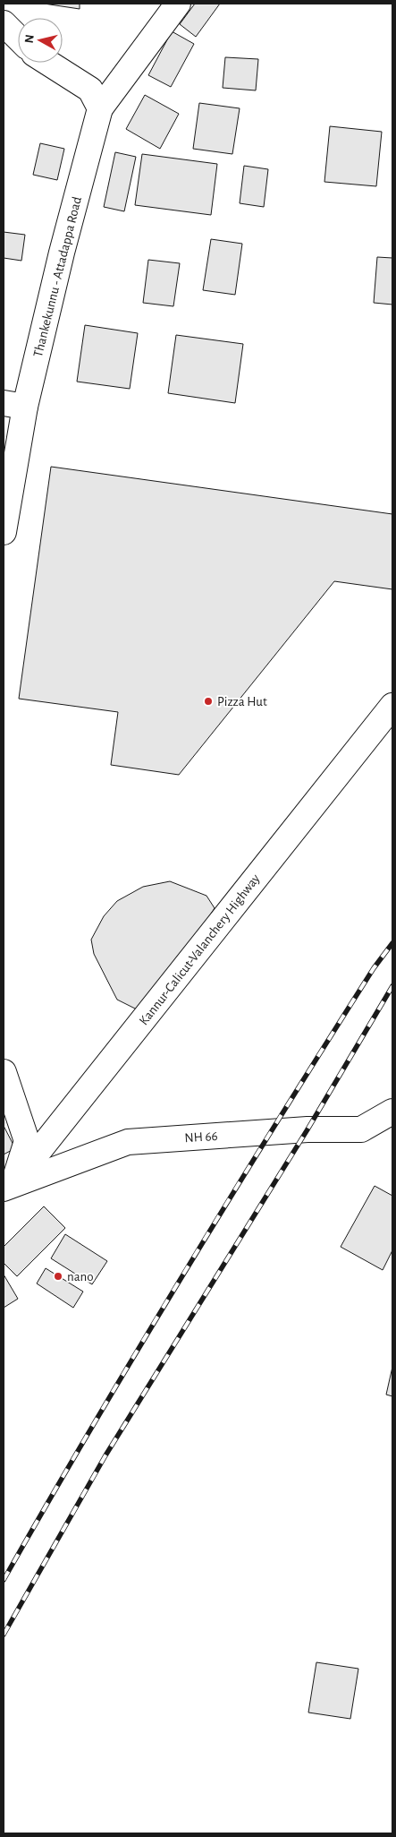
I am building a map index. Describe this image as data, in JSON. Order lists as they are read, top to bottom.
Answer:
{
  "streets": {
    "main road": ["Thankekunnu - Attadappa Road", "Kannur-Calicut-Valanchery Highway", "NH 66"]
  },
  "crossings": [
    ["Kannur-Calicut-Valanchery Highway", "NH 66"]
  ],
  "places": ["Pizza Hut", "nano"],
  "north": "left"
}
